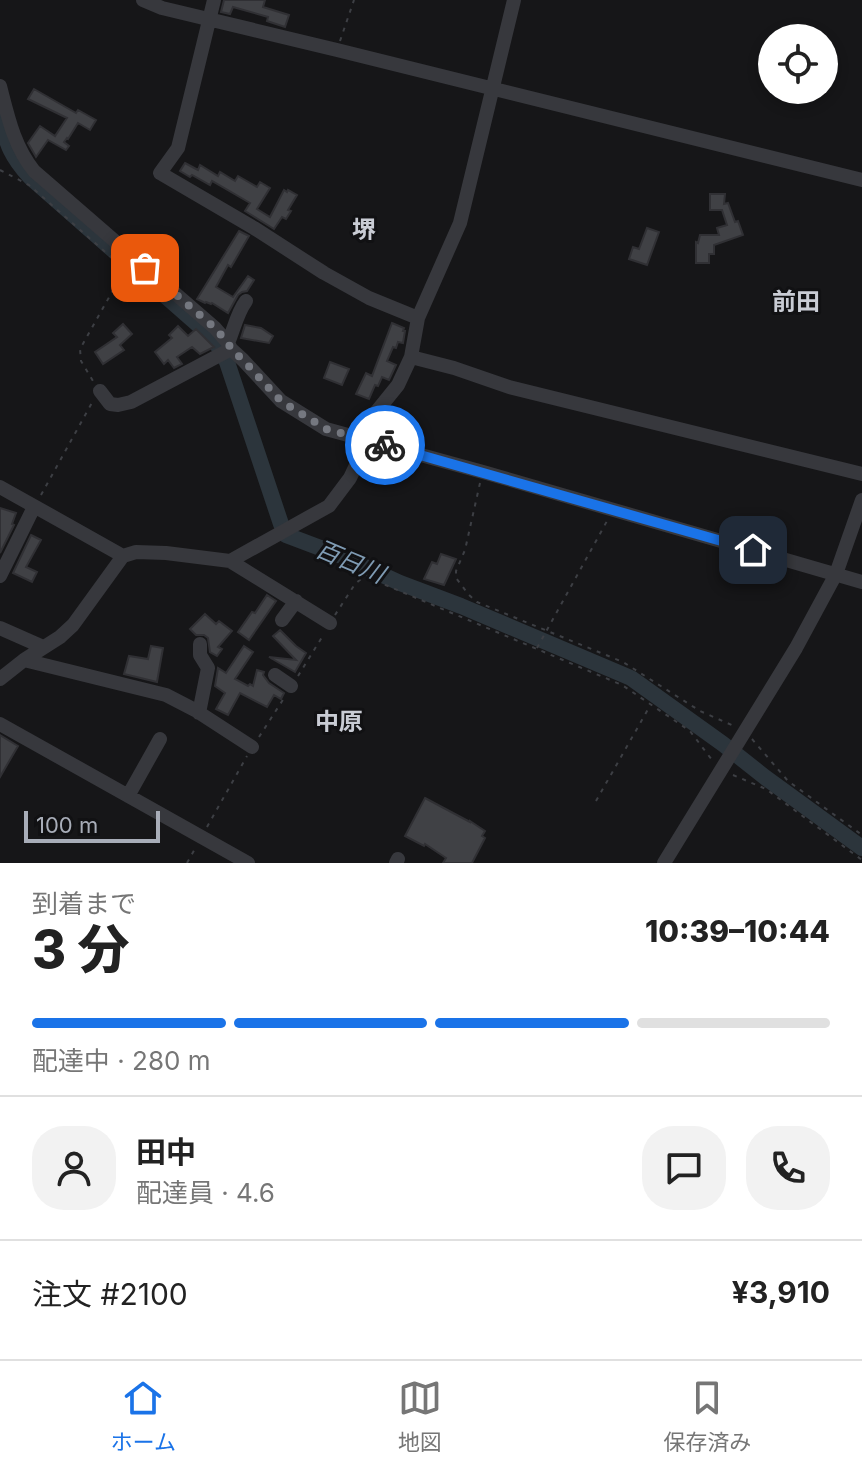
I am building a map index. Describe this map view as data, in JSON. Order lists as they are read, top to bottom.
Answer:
{
  "districts": ["堺", "前田", "中原"],
  "water": ["百日川"],
  "scale_bar": "100 m",
  "page": {
    "scale": "100 m",
    "heading": ["3 分", "到着まで", "10:39–10:44"],
    "panel": [
      "田中",
      "配達員 · 4.6",
      "注文 #2100",
      "¥3,910"
    ],
    "bar": "配達中 · 280 m",
    "tabs": ["ホーム", "地図", "保存済み"]
  }
}
